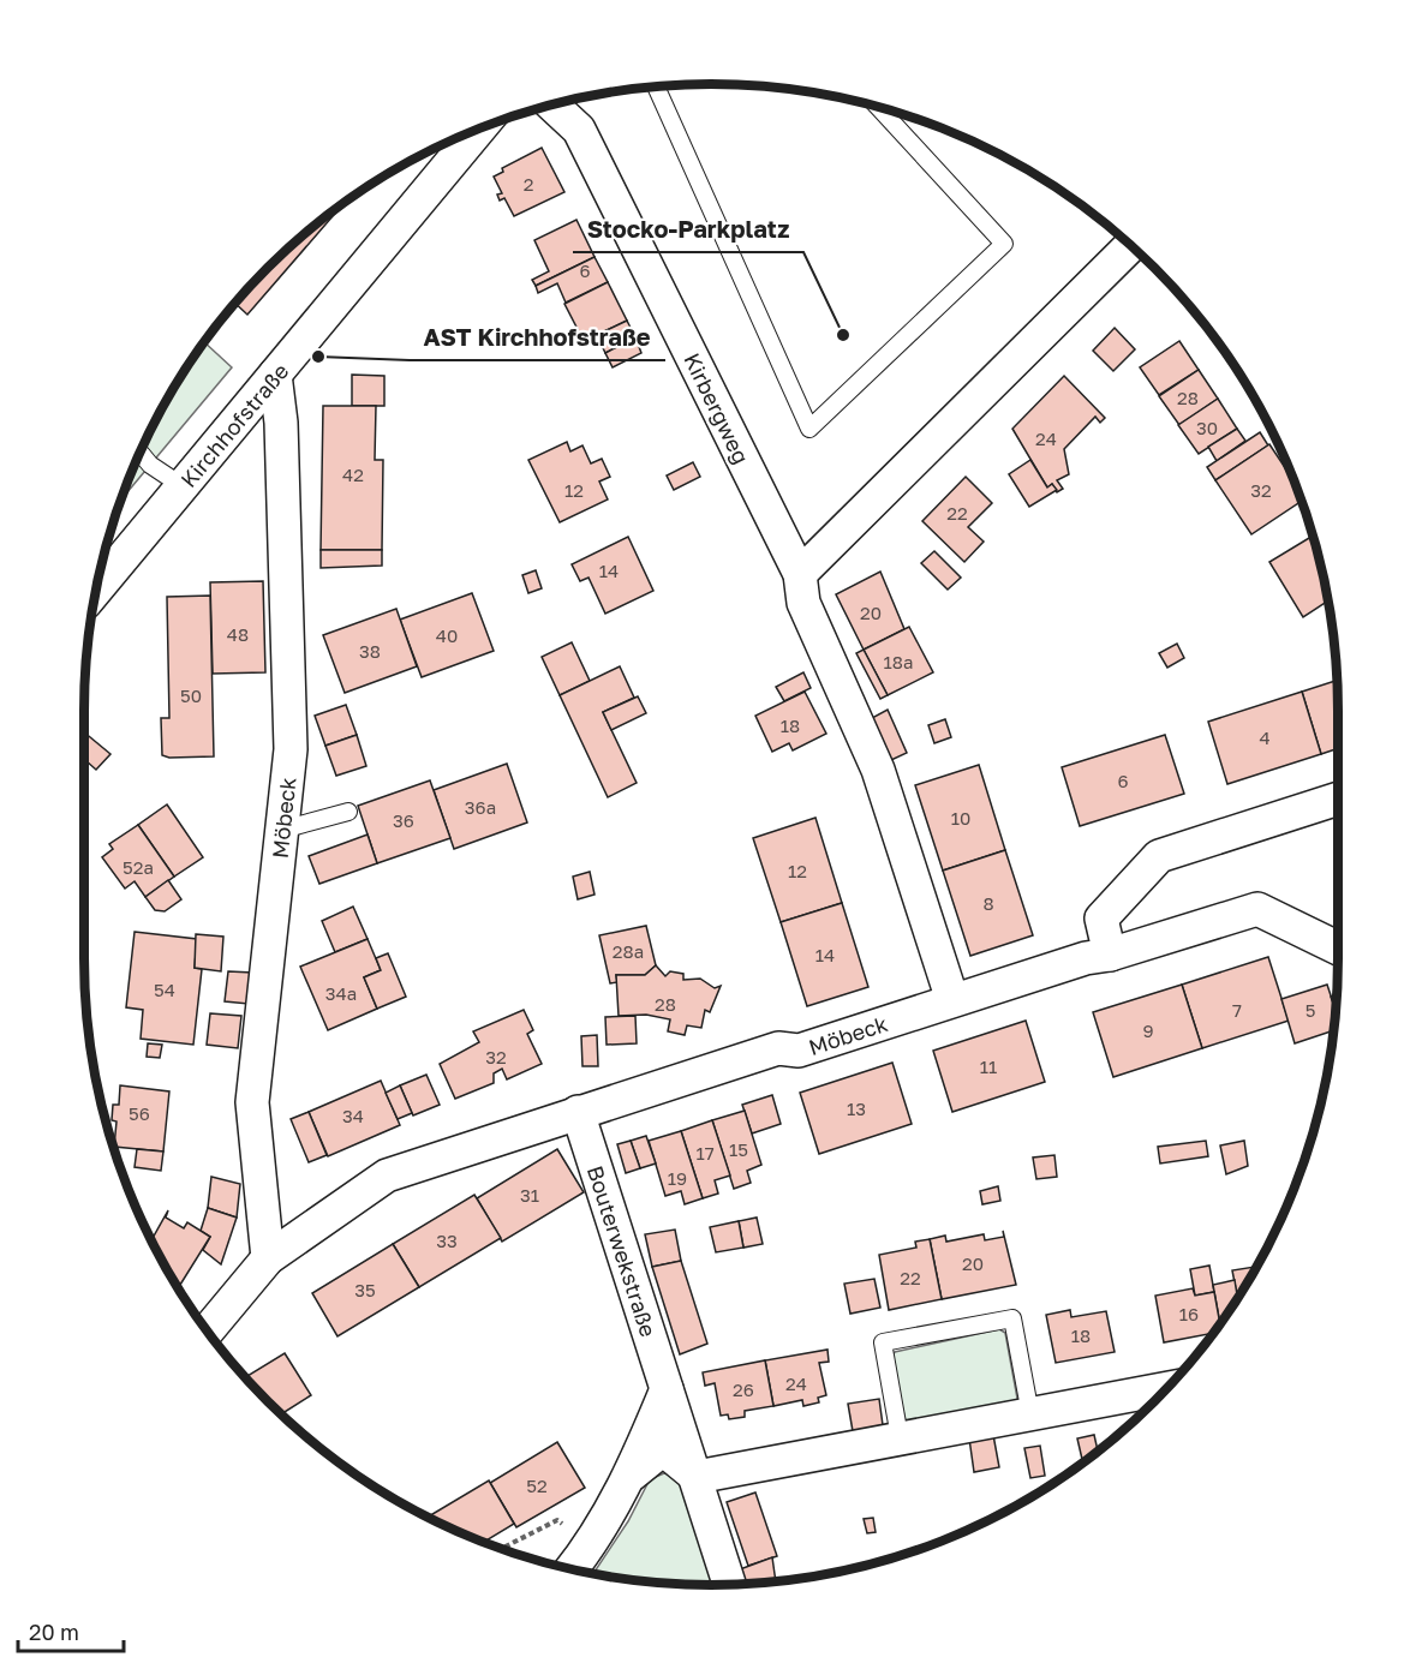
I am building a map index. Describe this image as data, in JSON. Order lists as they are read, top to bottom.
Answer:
{
  "streets": {
    "street": [
      "Kirbergweg",
      "Kirchhofstraße",
      "Möbeck",
      "Bouterwekstraße"
    ]
  },
  "crossings": [
    ["Kirbergweg", "Möbeck"],
    ["Kirchhofstraße", "Möbeck"],
    ["Möbeck", "Bouterwekstraße"]
  ],
  "places": ["Stocko-Parkplatz", "AST Kirchhofstraße"],
  "house_numbers": [
    "2",
    "6",
    "28",
    "30",
    "24",
    "42",
    "12",
    "32",
    "22",
    "14",
    "20",
    "48",
    "40",
    "38",
    "18a",
    "50",
    "18",
    "4",
    "6",
    "36a",
    "10",
    "36",
    "52a",
    "12",
    "8",
    "28a",
    "14",
    "54",
    "34a",
    "28",
    "7",
    "5",
    "9",
    "32",
    "11",
    "13",
    "56",
    "34",
    "15",
    "17",
    "19",
    "31",
    "33",
    "20",
    "22",
    "35",
    "16",
    "18",
    "24",
    "26",
    "52"
  ],
  "scale_bar": "20 m"
}
